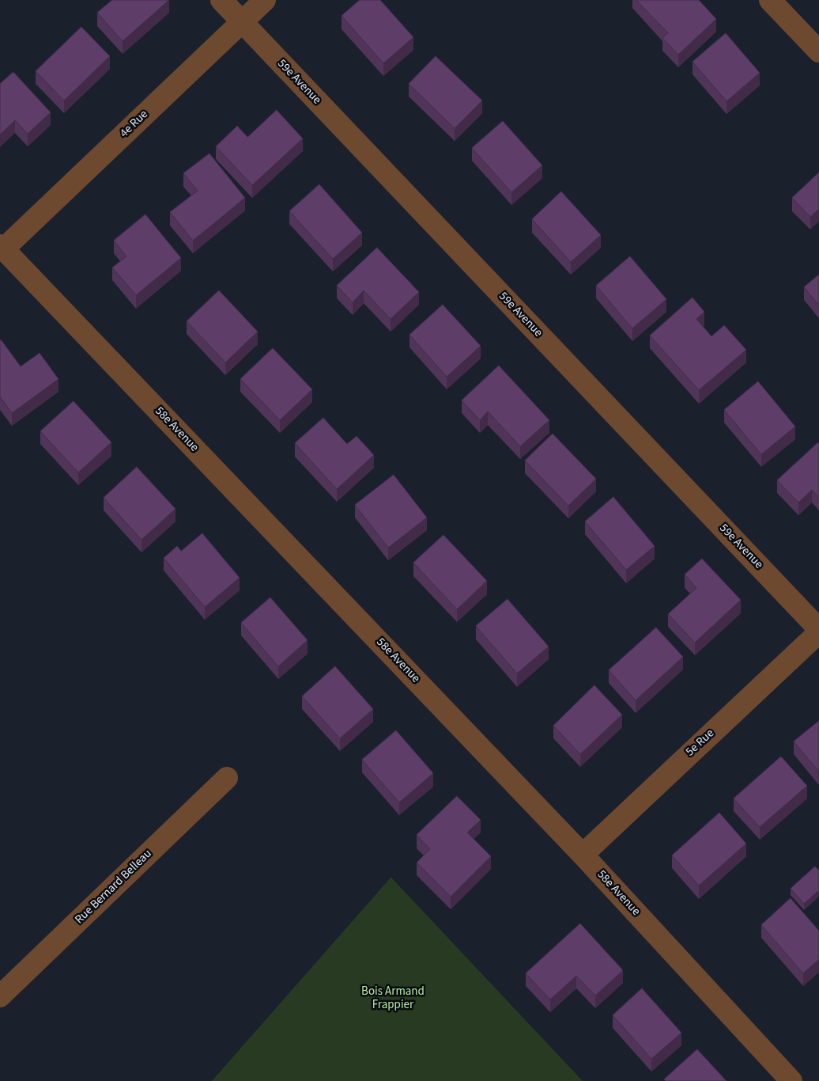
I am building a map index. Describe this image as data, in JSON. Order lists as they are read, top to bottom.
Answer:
{
  "streets": {
    "street": [
      "59e Avenue",
      "4e Rue",
      "58e Avenue",
      "5e Rue",
      "Rue Bernard Belleau"
    ]
  },
  "crossings": [
    ["59e Avenue", "4e Rue"],
    ["59e Avenue", "5e Rue"],
    ["4e Rue", "58e Avenue"],
    ["58e Avenue", "5e Rue"]
  ],
  "parks": ["Bois Armand Frappier"]
}
